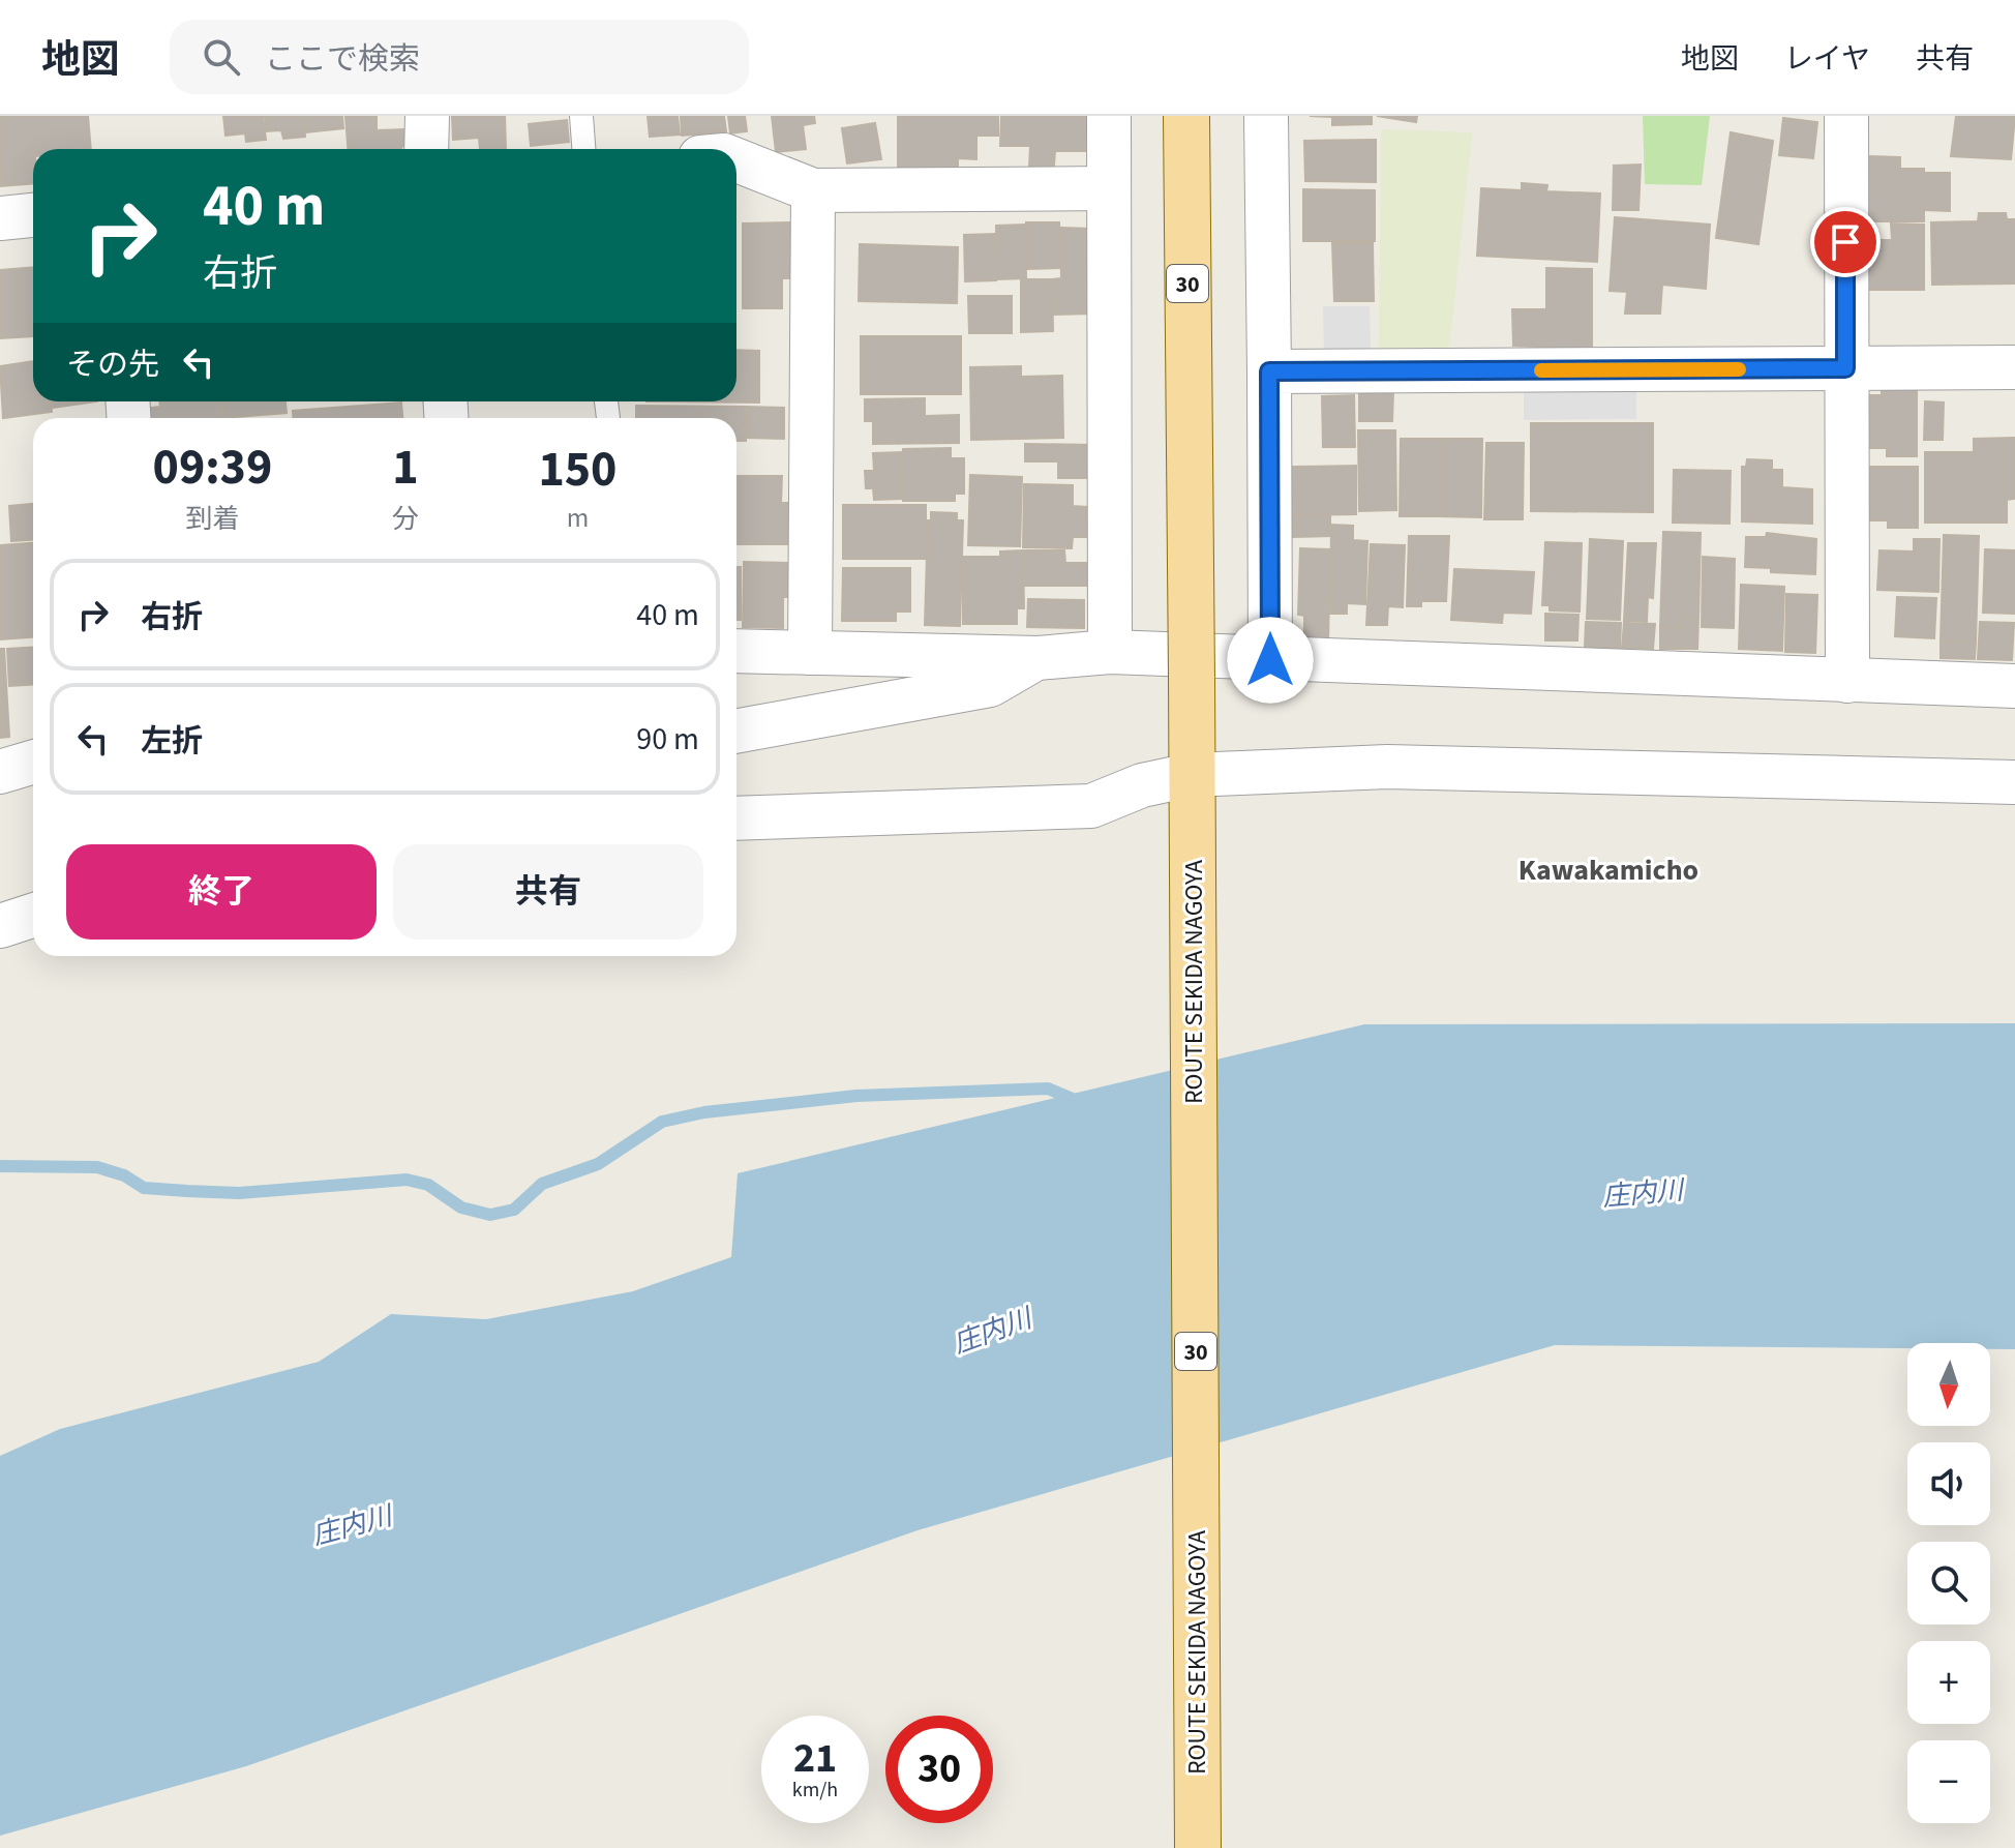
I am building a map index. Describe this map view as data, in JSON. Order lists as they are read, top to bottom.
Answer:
{
  "streets": {
    "main road": ["30", "ROUTE SEKIDA NAGOYA"]
  },
  "districts": ["Kawakamicho"],
  "water": ["庄内川"],
  "north": "bottom",
  "page": {
    "header": "地図",
    "search": "ここで検索",
    "nav": ["地図", "レイヤ", "共有"],
    "turn": ["40 m", "右折"],
    "then": "その先",
    "eta": [
      "09:39",
      "到着",
      "1",
      "分",
      "150",
      "m"
    ],
    "list": [
      {
        "name": "右折",
        "value": "40 m"
      },
      {
        "name": "左折",
        "value": "90 m"
      }
    ],
    "buttons": ["終了", "共有"],
    "map_buttons": ["+", "−"],
    "speed": "21 km/h",
    "limit": "30"
  }
}
